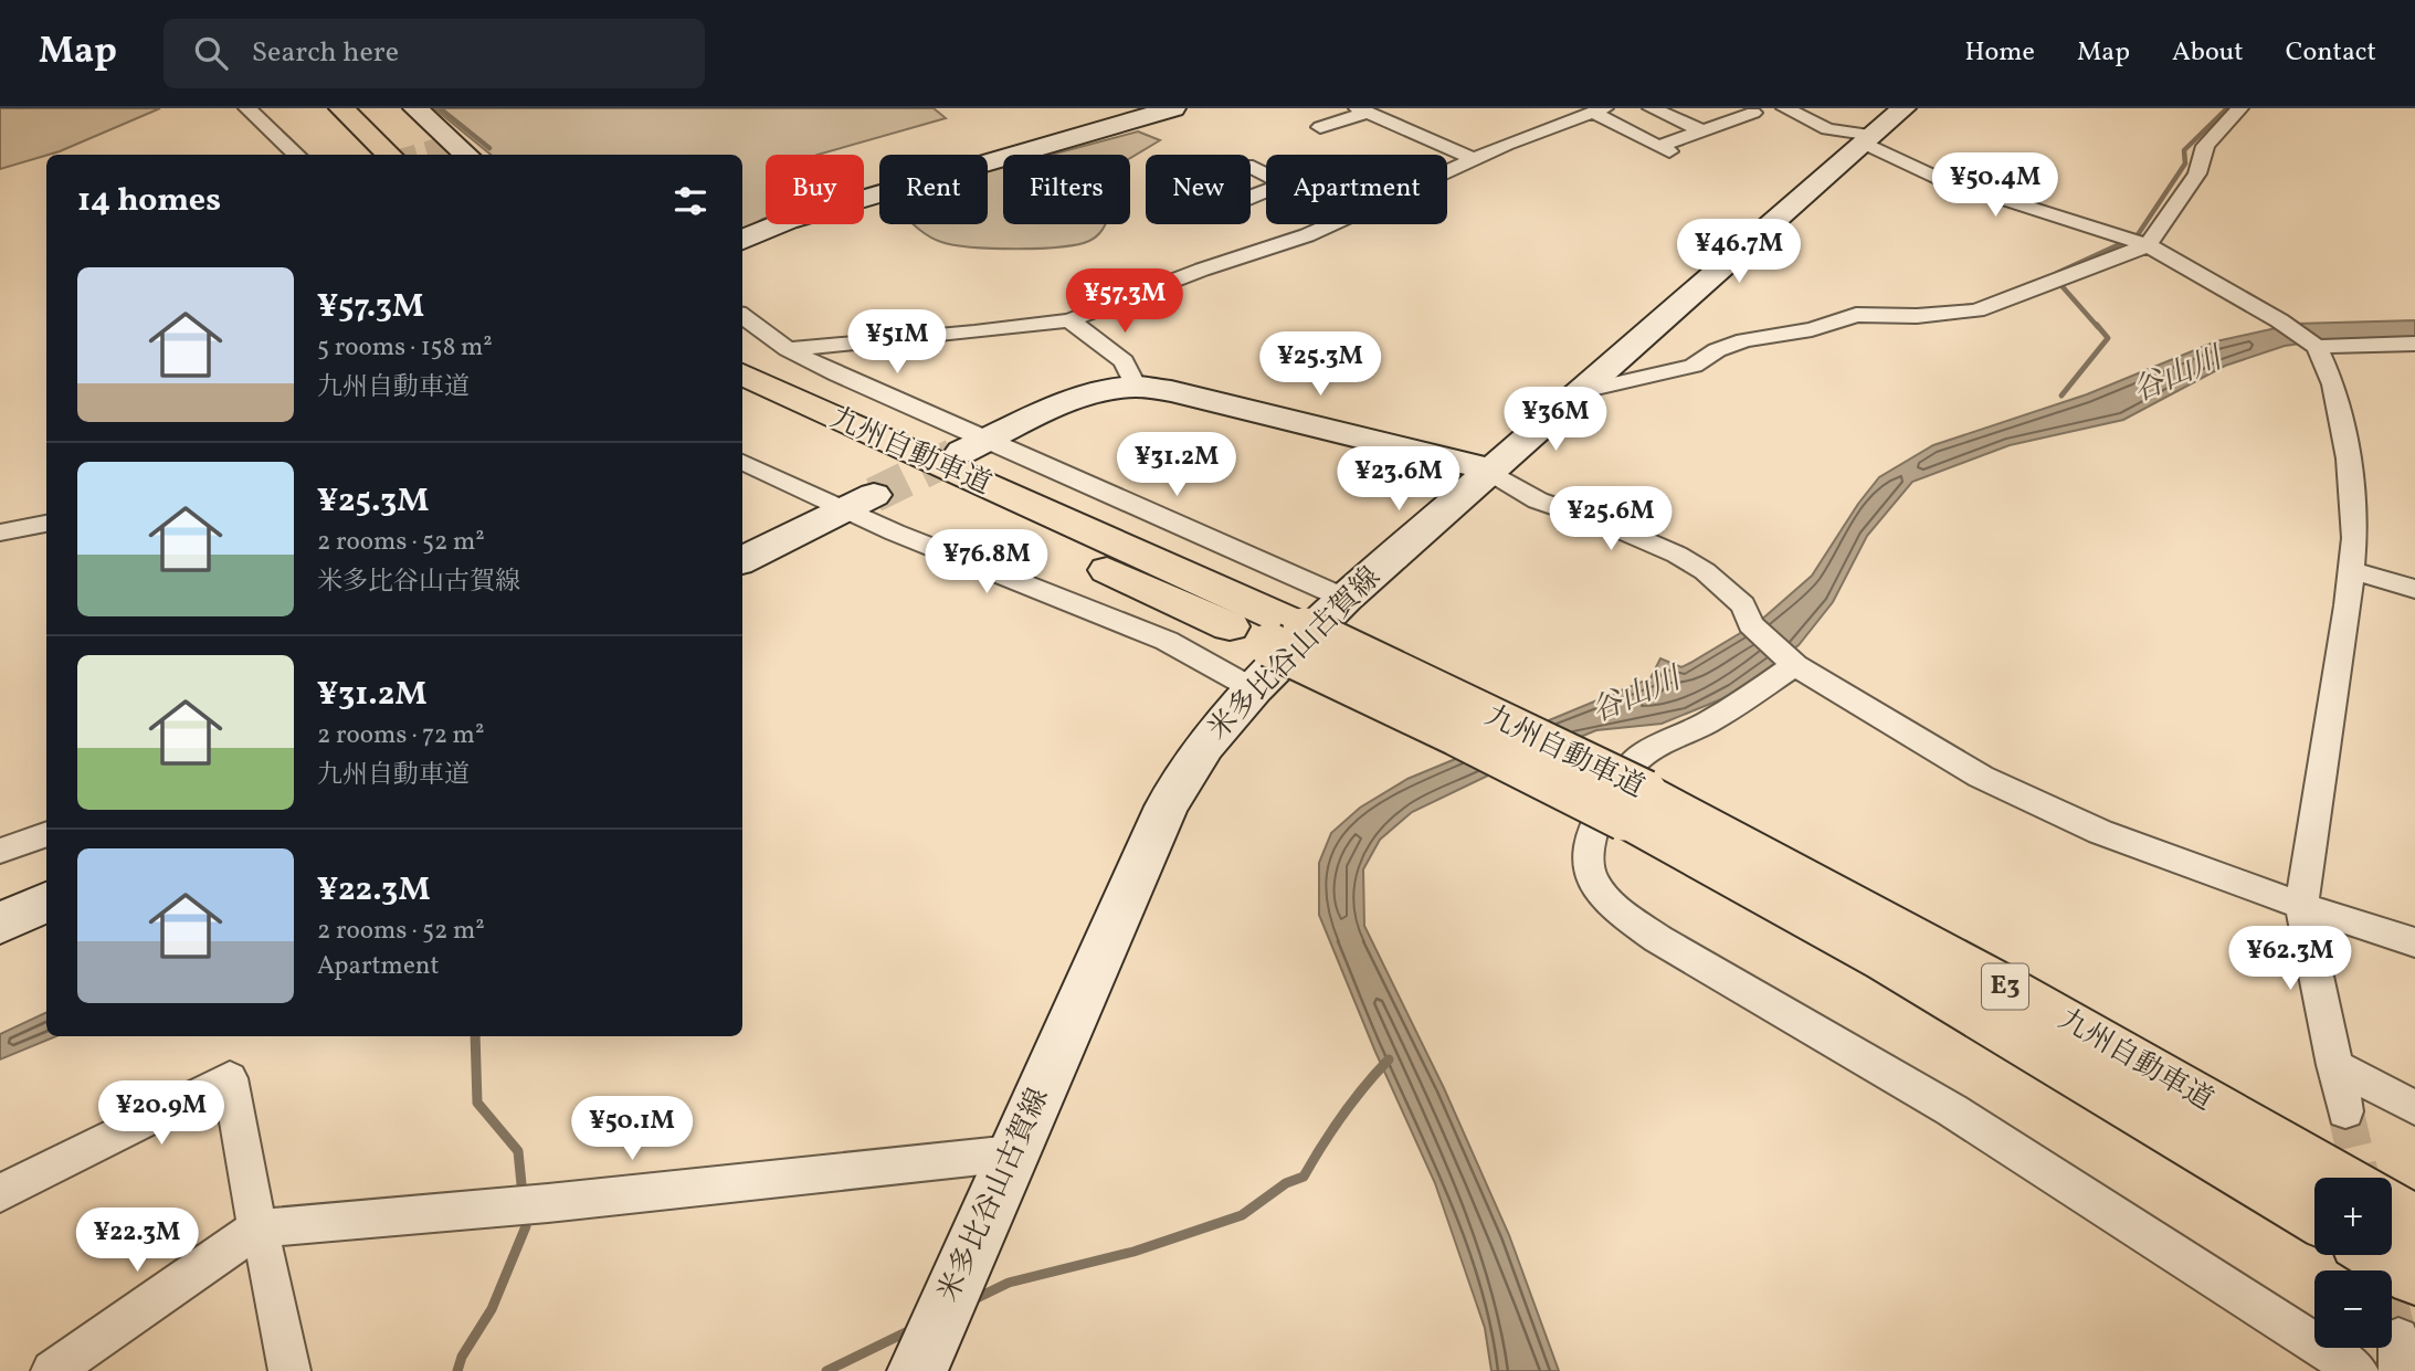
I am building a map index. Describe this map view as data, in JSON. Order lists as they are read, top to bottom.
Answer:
{
  "streets": {
    "highway": ["九州自動車道", "E3"],
    "main road": ["米多比谷山古賀線"]
  },
  "water": ["谷山川"],
  "page": {
    "header": "Map",
    "search": "Search here",
    "nav": [
      "Home",
      "Map",
      "About",
      "Contact"
    ],
    "price": [
      "¥50.4M",
      "¥46.7M",
      "¥57.3M",
      "¥51M",
      "¥25.3M",
      "¥36M",
      "¥31.2M",
      "¥23.6M",
      "¥25.6M",
      "¥76.8M",
      "¥62.3M",
      "¥20.9M",
      "¥50.1M",
      "¥22.3M"
    ],
    "chip": [
      "Buy",
      "Rent",
      "Filters",
      "New",
      "Apartment"
    ],
    "heading": "14 homes",
    "list": [
      {
        "name": "¥57.3M",
        "note": "5 rooms · 158 m² · 九州自動車道"
      },
      {
        "name": "¥25.3M",
        "note": "2 rooms · 52 m² · 米多比谷山古賀線"
      },
      {
        "name": "¥31.2M",
        "note": "2 rooms · 72 m² · 九州自動車道"
      },
      {
        "name": "¥22.3M",
        "note": "2 rooms · 52 m² · Apartment"
      }
    ],
    "map_buttons": ["+", "−"]
  }
}
